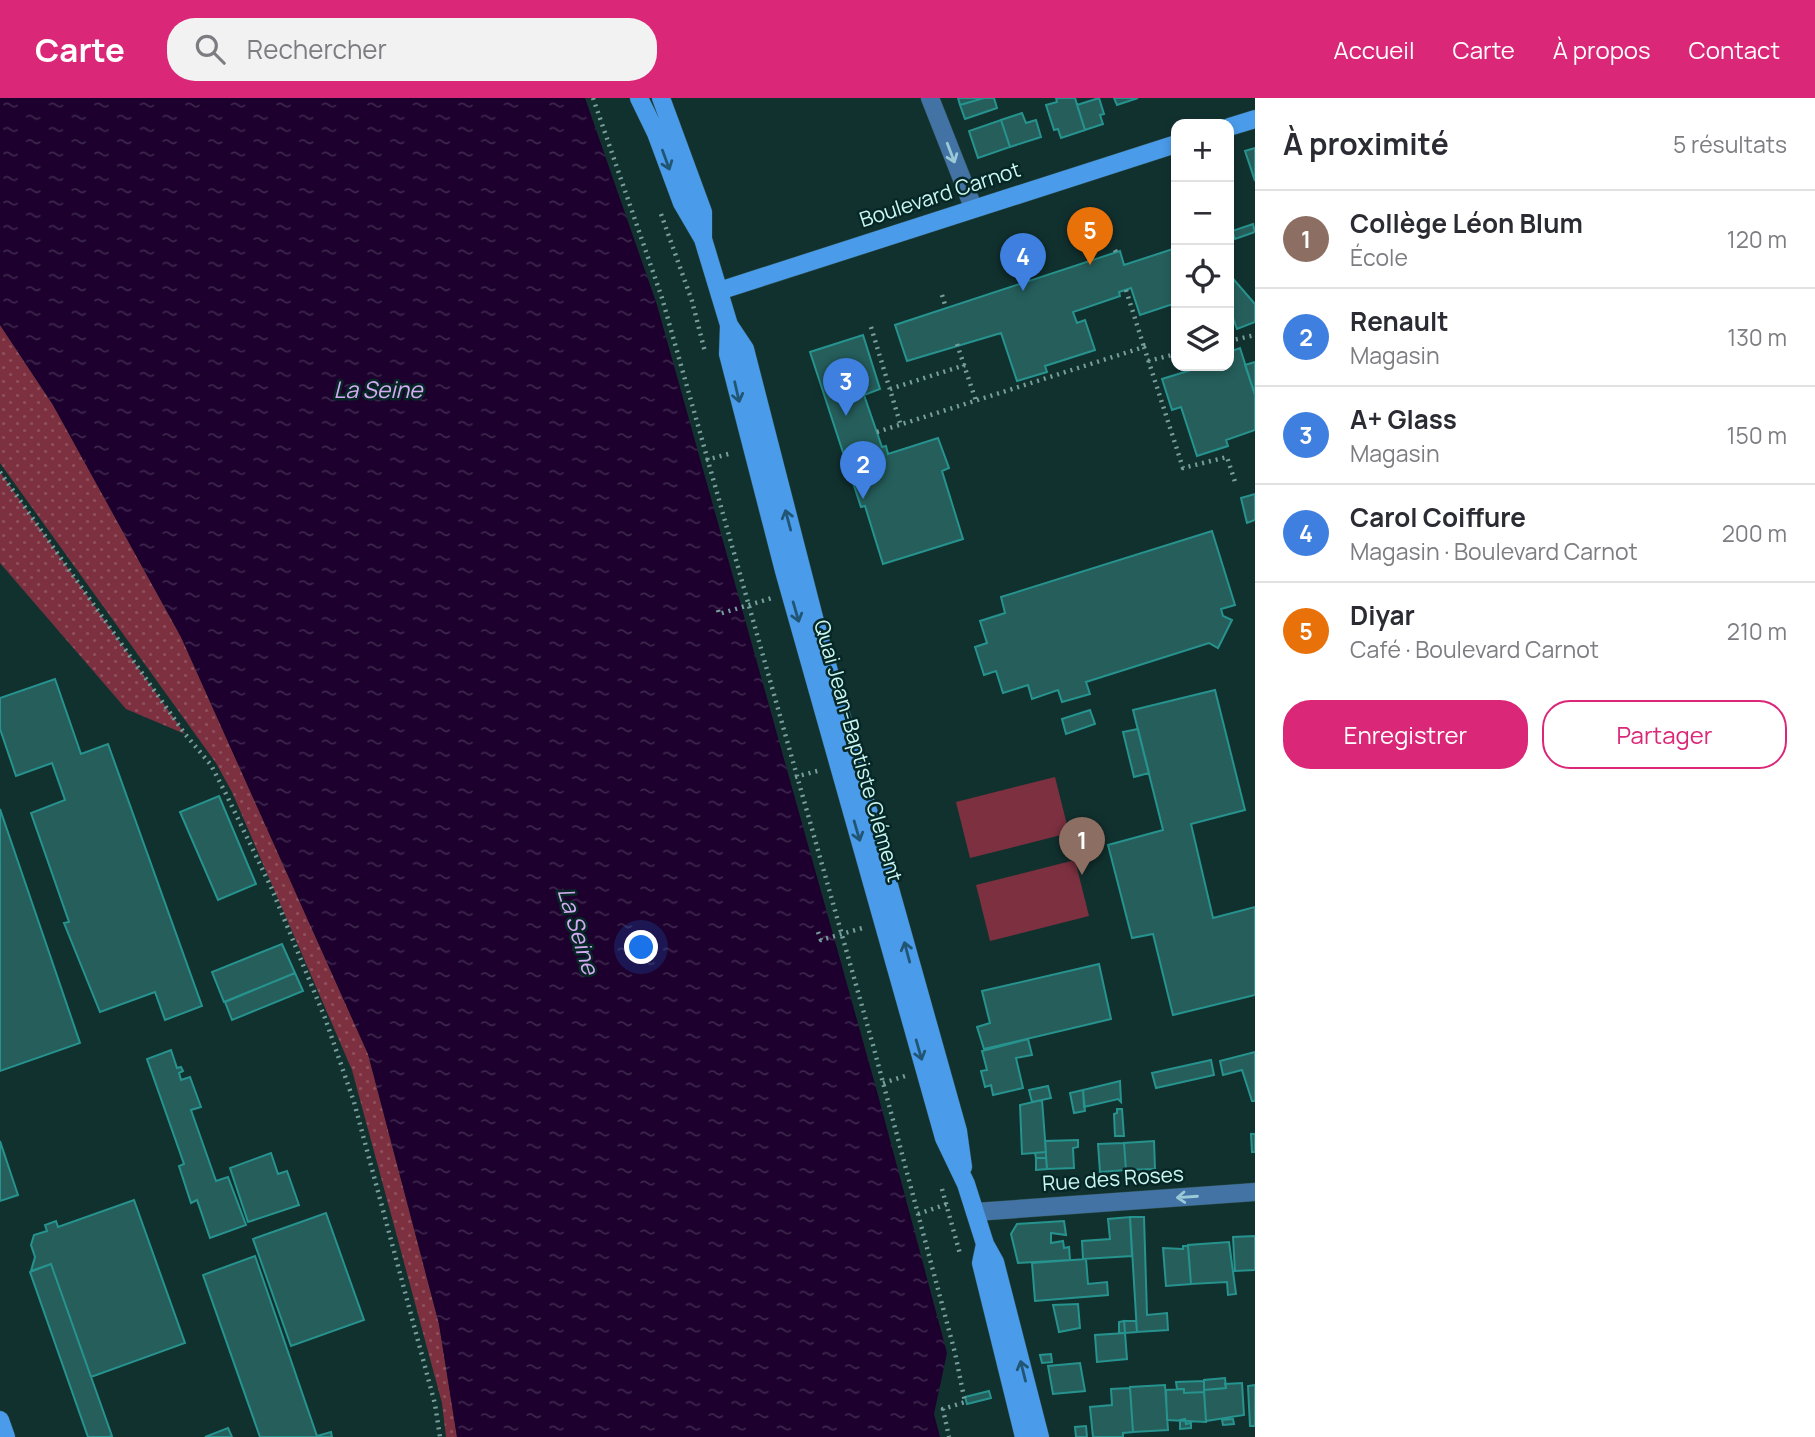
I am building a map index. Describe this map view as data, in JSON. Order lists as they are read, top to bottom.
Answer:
{
  "streets": {
    "main road": ["Boulevard Carnot", "Quai Jean-Baptiste Clément"],
    "street": ["Rue des Roses"]
  },
  "crossings": [
    ["Boulevard Carnot", "Quai Jean-Baptiste Clément"],
    ["Quai Jean-Baptiste Clément", "Rue des Roses"]
  ],
  "one_way": ["Rue des Roses"],
  "water": ["La Seine"],
  "page": {
    "header": "Carte",
    "search": "Rechercher",
    "nav": [
      "Accueil",
      "Carte",
      "À propos",
      "Contact"
    ],
    "heading": ["À proximité", "5 résultats"],
    "map_buttons": ["+", "−"],
    "list": [
      {
        "mark": "1",
        "name": "Collège Léon Blum",
        "note": "École",
        "value": "120 m"
      },
      {
        "mark": "2",
        "name": "Renault",
        "note": "Magasin",
        "value": "130 m"
      },
      {
        "mark": "3",
        "name": "A+ Glass",
        "note": "Magasin",
        "value": "150 m"
      },
      {
        "mark": "4",
        "name": "Carol Coiffure",
        "note": "Magasin · Boulevard Carnot",
        "value": "200 m"
      },
      {
        "mark": "5",
        "name": "Diyar",
        "note": "Café · Boulevard Carnot",
        "value": "210 m"
      }
    ],
    "pins": [
      "5",
      "4",
      "3",
      "2",
      "1"
    ],
    "buttons": ["Enregistrer", "Partager"]
  }
}
